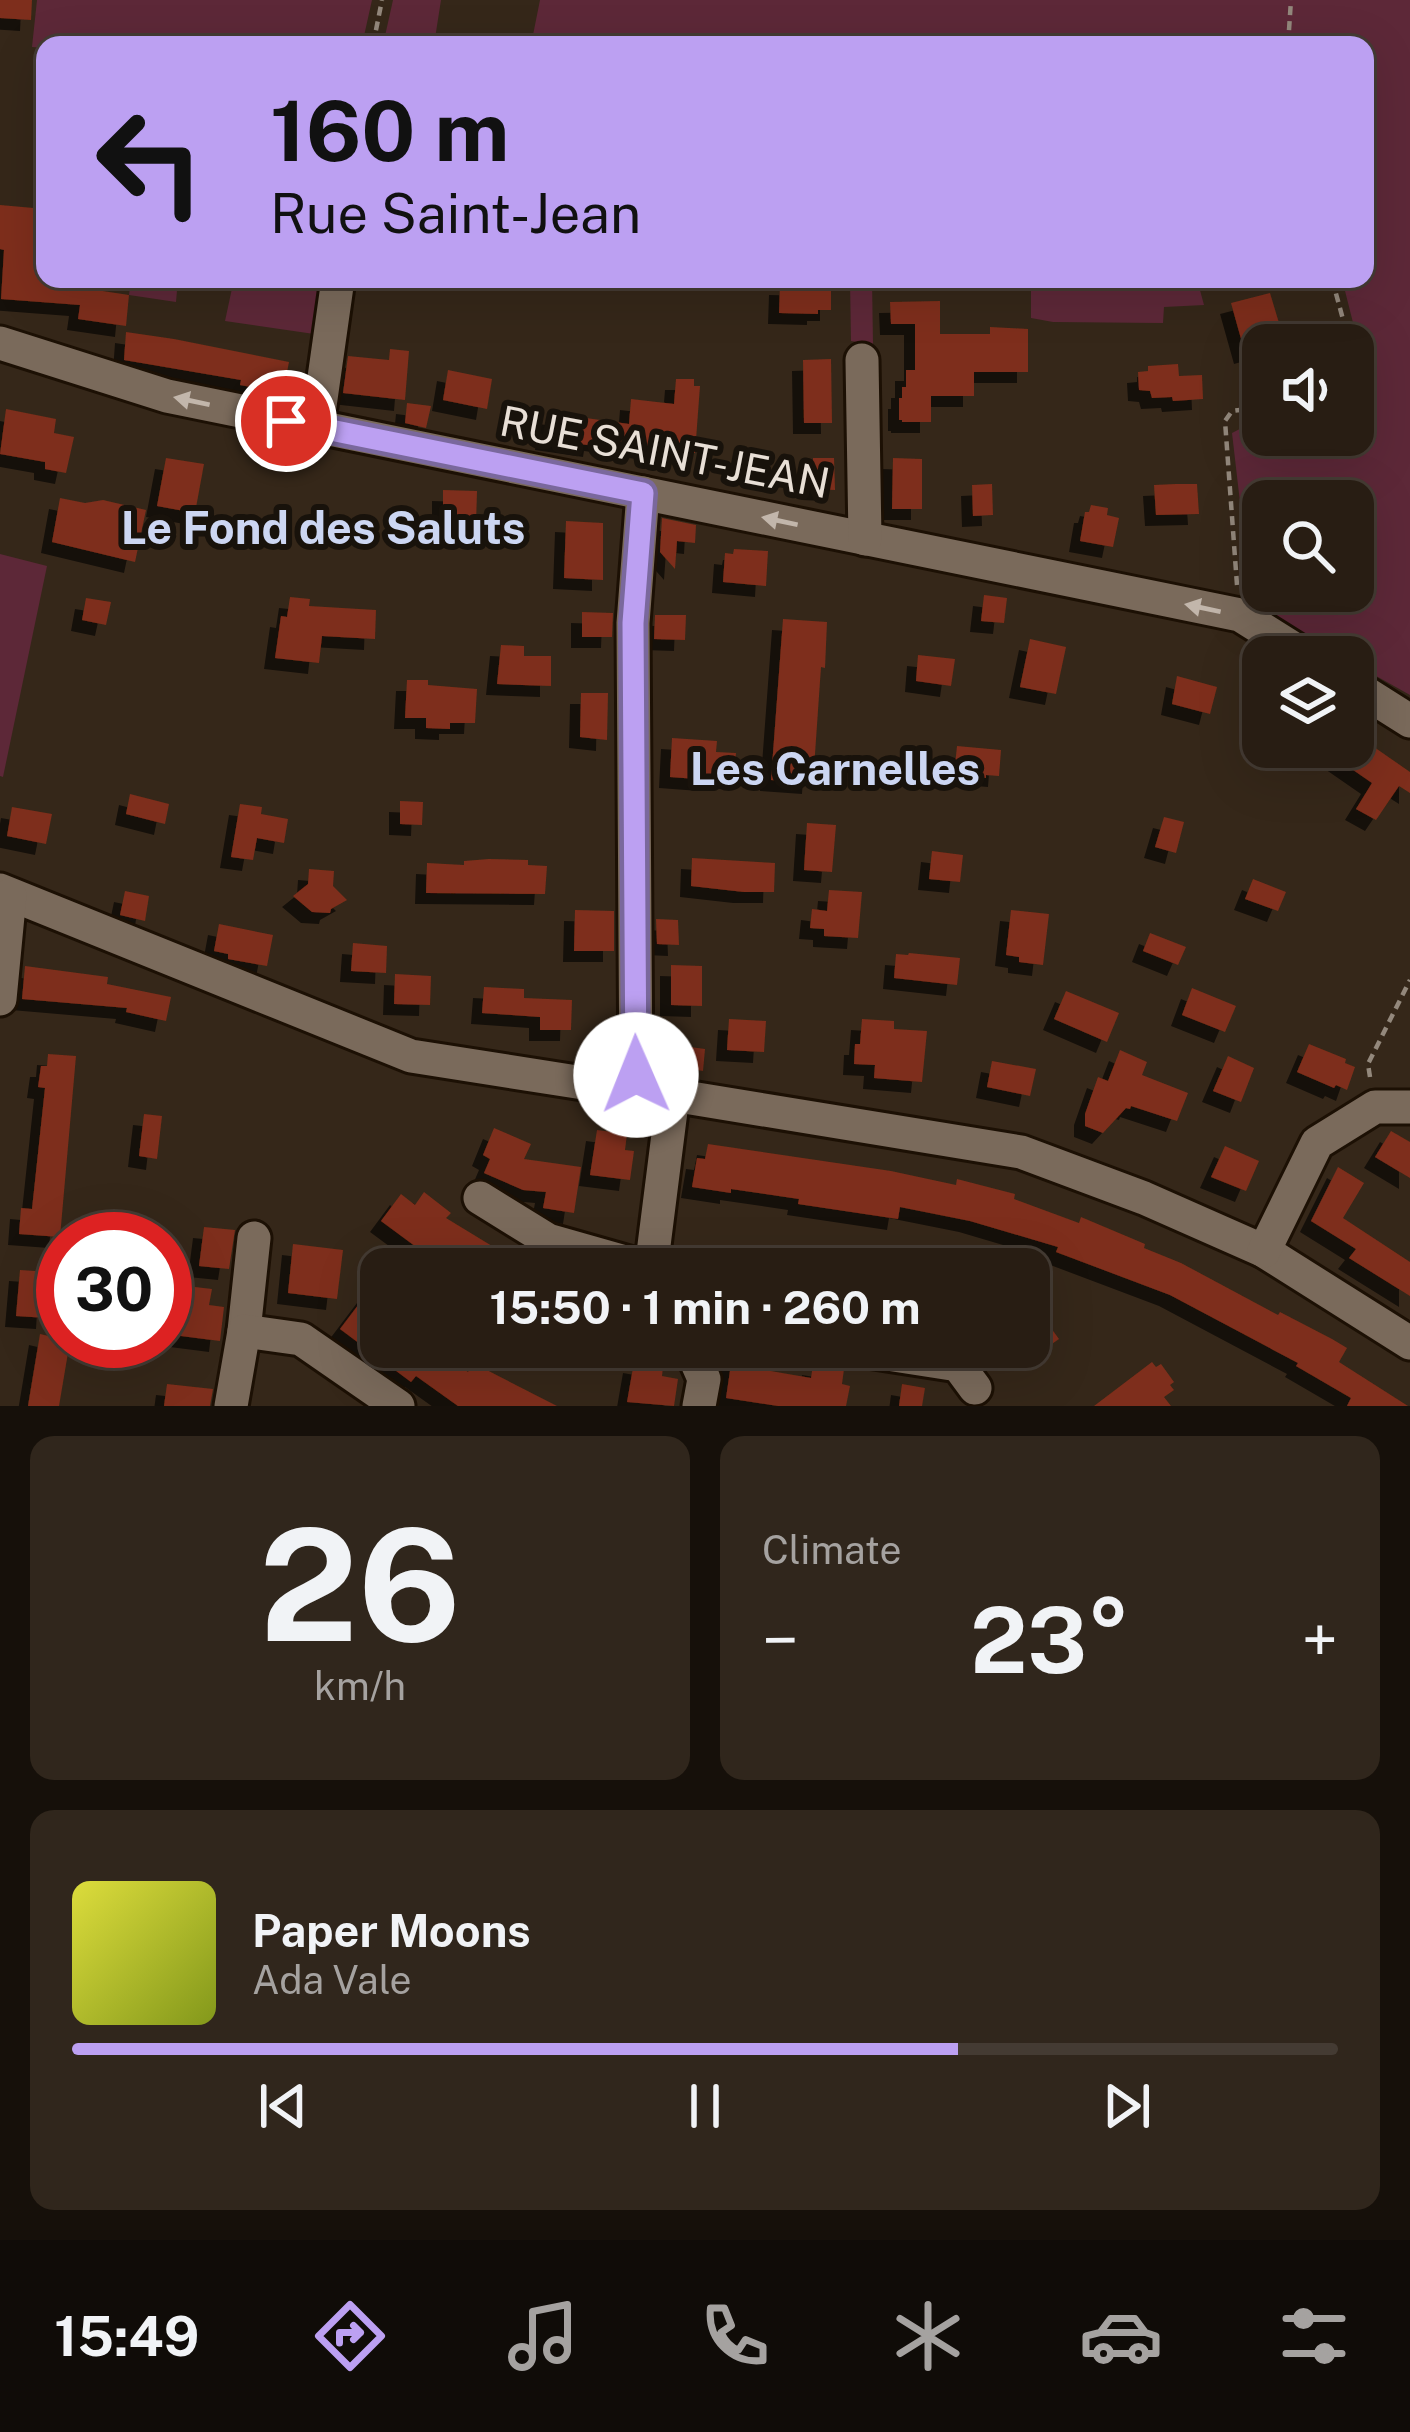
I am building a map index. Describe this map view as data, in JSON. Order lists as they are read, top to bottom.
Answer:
{
  "streets": {
    "street": ["RUE SAINT-JEAN"]
  },
  "one_way": ["RUE SAINT-JEAN"],
  "districts": ["Le Fond des Saluts", "Les Carnelles"],
  "page": {
    "turn": ["160 m", "Rue Saint-Jean"],
    "limit": "30",
    "trip": "15:50 · 1 min · 260 m",
    "tile": [
      ["26", "km/h"],
      "Climate"
    ],
    "heat": ["−", "23°", "+"],
    "song": ["Paper Moons", "Ada Vale"],
    "tabs": "15:49"
  }
}
